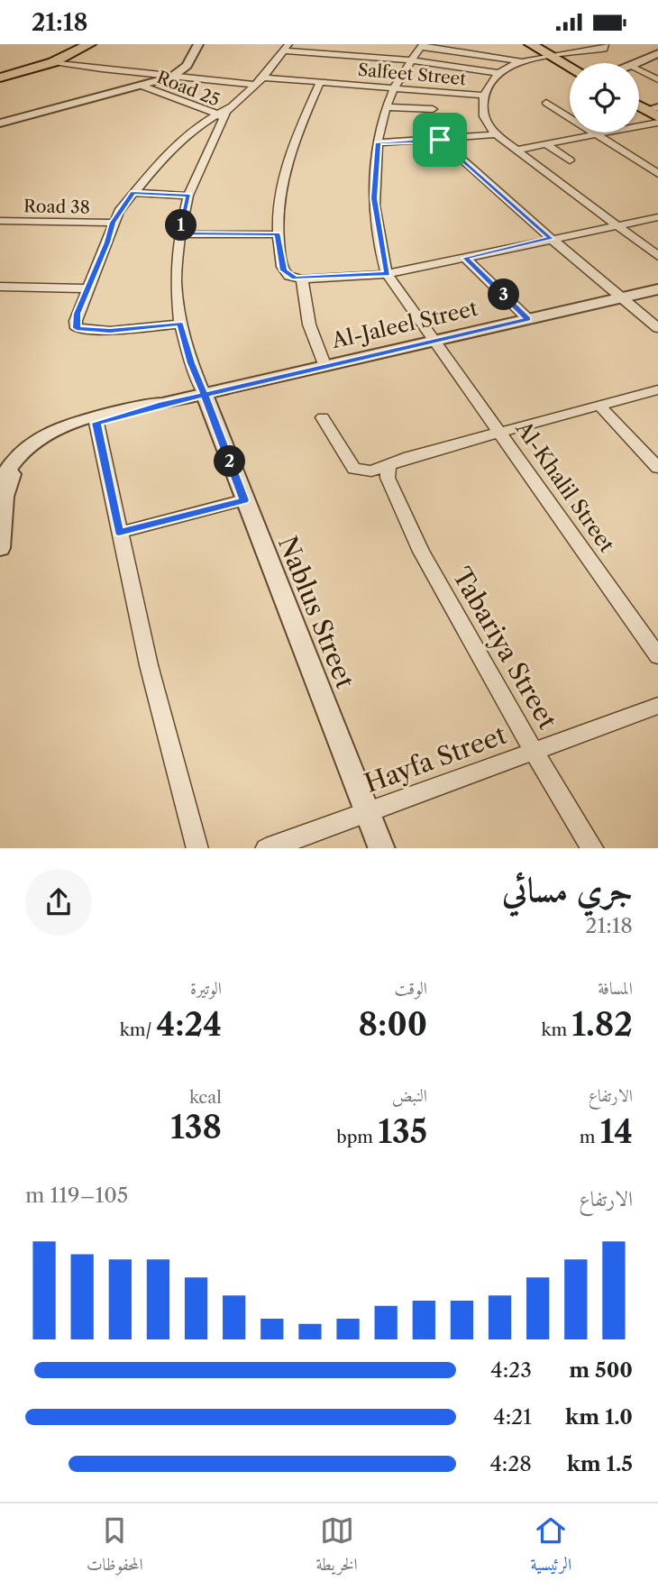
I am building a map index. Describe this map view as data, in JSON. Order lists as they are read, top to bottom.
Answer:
{
  "streets": {
    "street": [
      "Salfeet Street",
      "Road 25",
      "Road 38",
      "Al-Jaleel Street",
      "Al-Khalil Street",
      "Nablus Street",
      "Tabariya Street",
      "Hayfa Street"
    ]
  },
  "crossings": [
    ["Al-Jaleel Street", "Al-Khalil Street"],
    ["Al-Jaleel Street", "Nablus Street"],
    ["Nablus Street", "Hayfa Street"],
    ["Tabariya Street", "Hayfa Street"]
  ],
  "page": {
    "status": "21:18",
    "pins": ["1", "3", "2"],
    "heading": ["جري مسائي", "21:18"],
    "stats": [
      ["المسافة", "1.82 km"],
      ["الوقت", "8:00"],
      ["الوتيرة", "4:24 /km"],
      ["الارتفاع", "14 m"],
      ["النبض", "135 bpm"],
      ["kcal", "138"]
    ],
    "chart": ["الارتفاع", "105–119 m"],
    "list": [
      {
        "name": "500 m",
        "note": "4:23"
      },
      {
        "name": "1.0 km",
        "note": "4:21"
      },
      {
        "name": "1.5 km",
        "note": "4:28"
      }
    ],
    "tabs": ["الرئيسية", "الخريطة", "المحفوظات"]
  }
}
